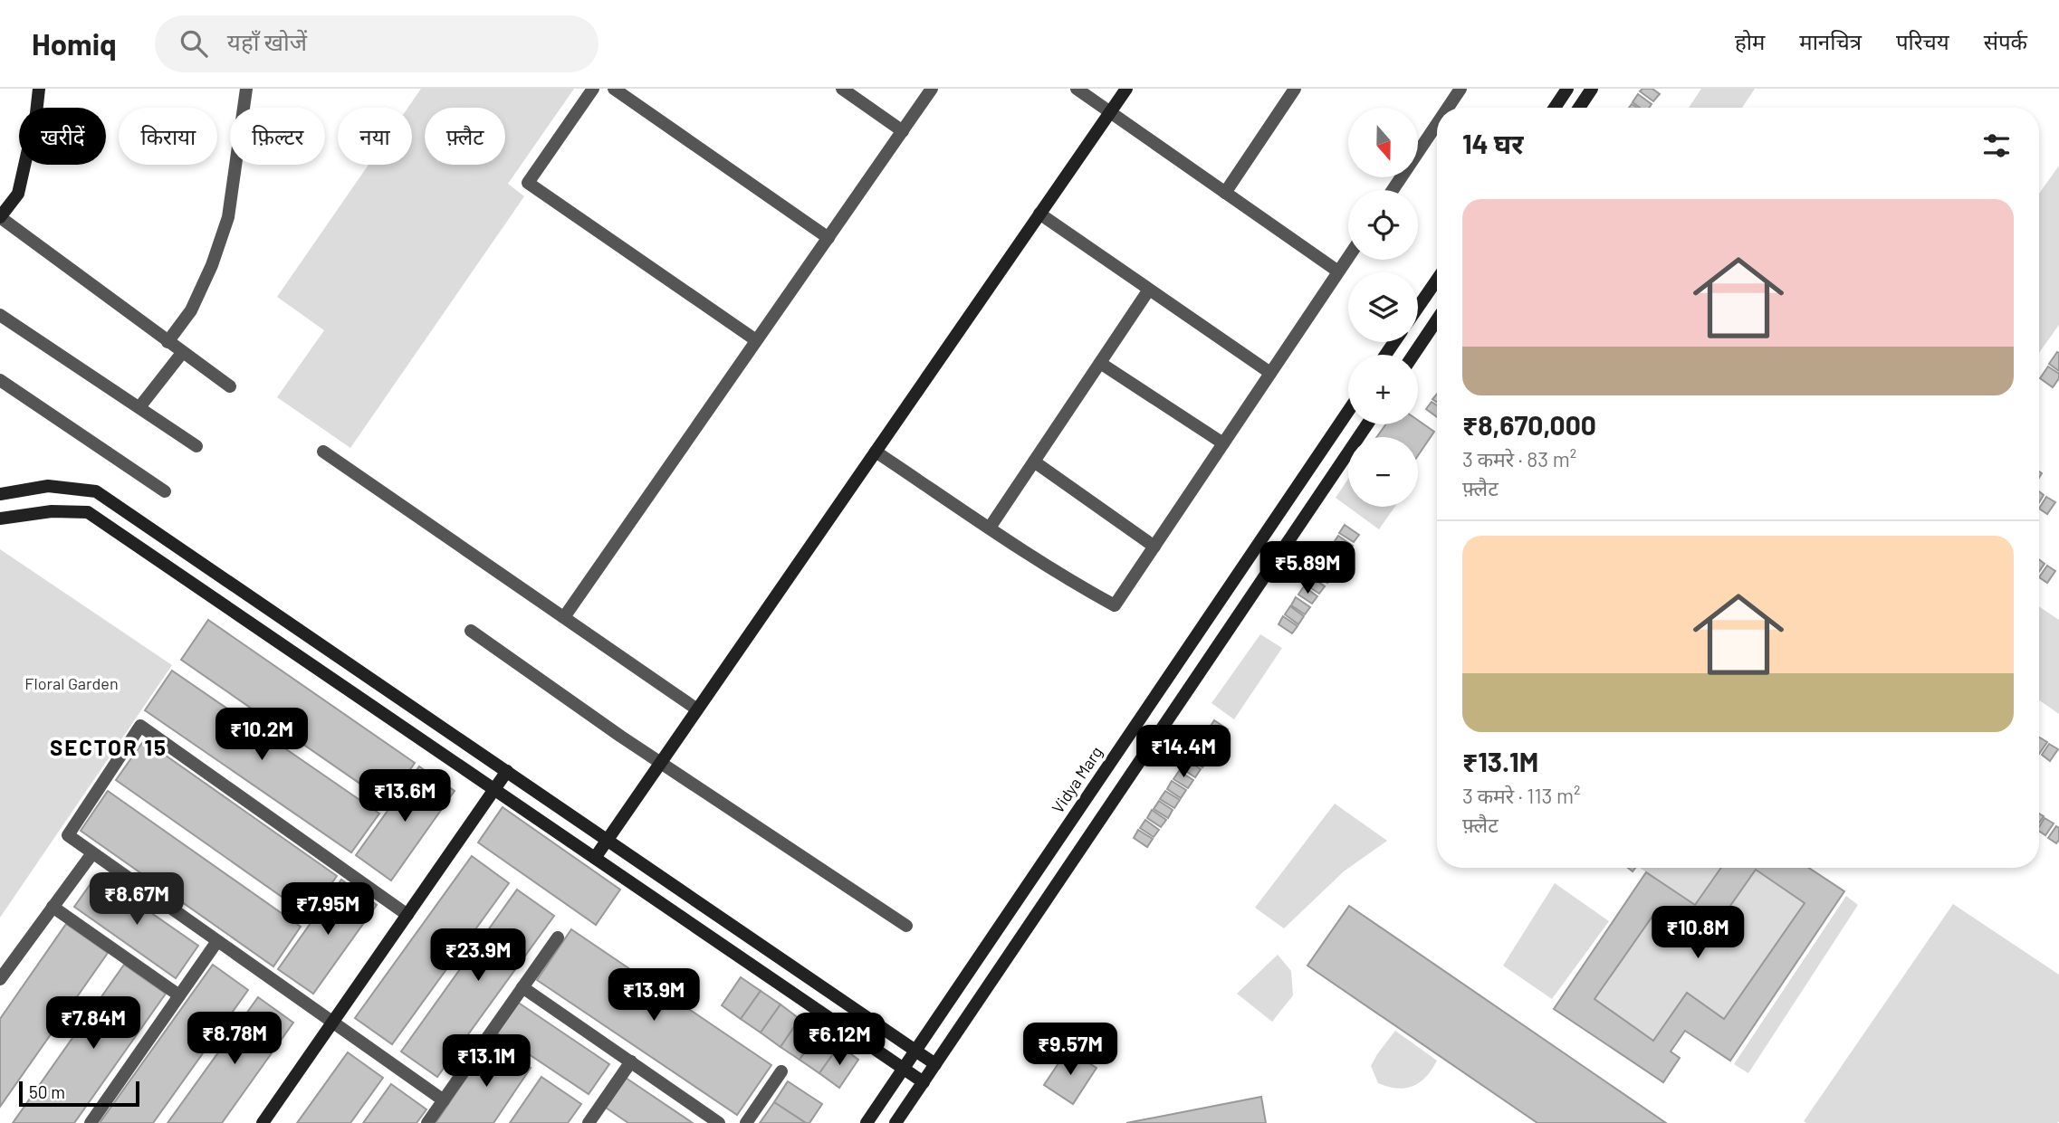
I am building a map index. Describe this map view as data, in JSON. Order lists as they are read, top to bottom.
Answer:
{
  "streets": {
    "street": ["Vidya Marg"]
  },
  "districts": ["SECTOR 15"],
  "parks": ["Floral Garden"],
  "scale_bar": "50 m",
  "north": "bottom",
  "page": {
    "header": "Homiq",
    "search": "यहाँ खोजें",
    "nav": [
      "होम",
      "मानचित्र",
      "परिचय",
      "संपर्क"
    ],
    "map_buttons": ["+", "−"],
    "chip": [
      "खरीदें",
      "किराया",
      "फ़िल्टर",
      "नया",
      "फ़्लैट"
    ],
    "heading": "14 घर",
    "list": [
      {
        "name": "₹8,670,000",
        "note": "3 कमरे · 83 m² · फ़्लैट"
      },
      {
        "name": "₹13.1M",
        "note": "3 कमरे · 113 m² · फ़्लैट"
      }
    ],
    "price": [
      "₹5.89M",
      "₹10.2M",
      "₹14.4M",
      "₹13.6M",
      "₹8.67M",
      "₹7.95M",
      "₹10.8M",
      "₹23.9M",
      "₹13.9M",
      "₹7.84M",
      "₹8.78M",
      "₹6.12M",
      "₹9.57M",
      "₹13.1M"
    ],
    "scale": "50 m"
  }
}
